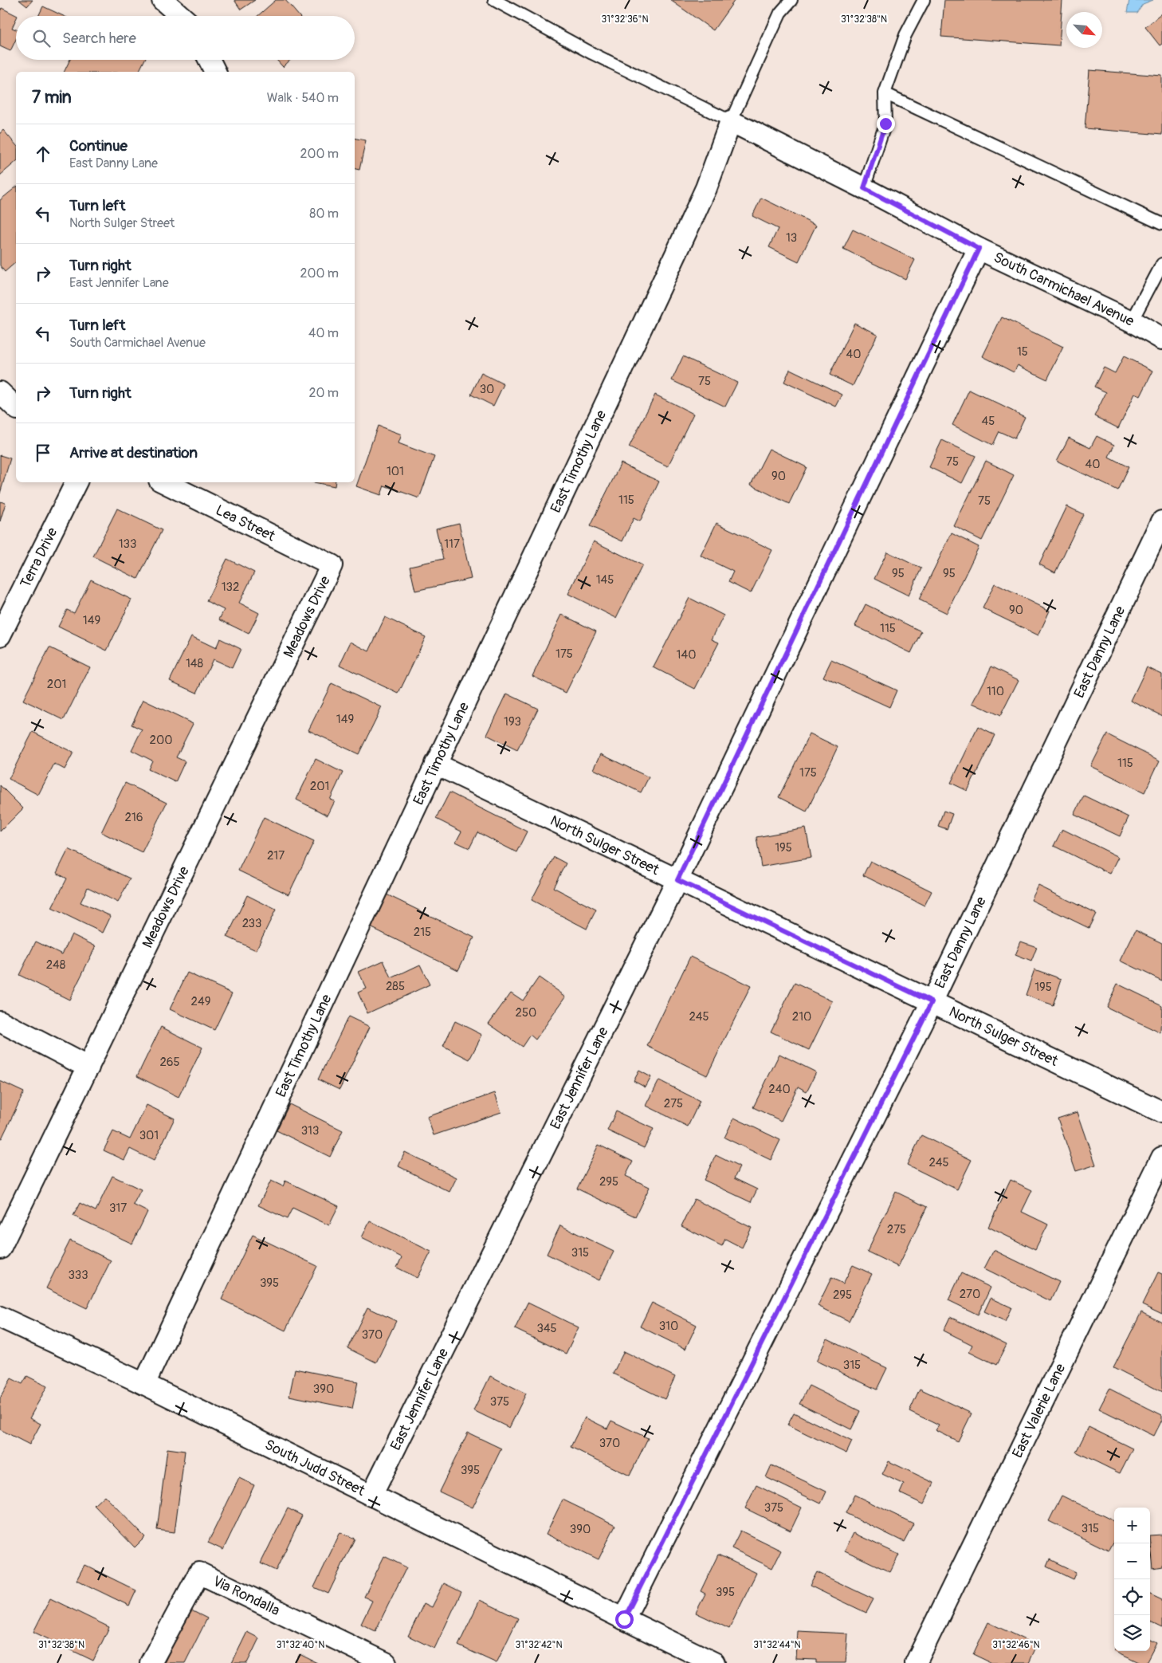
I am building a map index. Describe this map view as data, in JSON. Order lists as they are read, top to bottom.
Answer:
{
  "streets": {
    "street": [
      "South Carmichael Avenue",
      "East Timothy Lane",
      "Lea Street",
      "Terra Drive",
      "Meadows Drive",
      "East Danny Lane",
      "North Sulger Street",
      "East Jennifer Lane",
      "East Valerie Lane",
      "South Judd Street",
      "Via Rondalla"
    ]
  },
  "crossings": [
    ["South Carmichael Avenue", "East Timothy Lane"],
    ["South Carmichael Avenue", "East Jennifer Lane"],
    ["East Timothy Lane", "North Sulger Street"],
    ["East Timothy Lane", "South Judd Street"],
    ["Lea Street", "Meadows Drive"],
    ["East Danny Lane", "North Sulger Street"],
    ["East Danny Lane", "South Judd Street"],
    ["North Sulger Street", "East Jennifer Lane"],
    ["East Jennifer Lane", "South Judd Street"]
  ],
  "house_numbers": [
    "13",
    "15",
    "40",
    "75",
    "30",
    "45",
    "75",
    "40",
    "101",
    "90",
    "115",
    "75",
    "133",
    "117",
    "95",
    "95",
    "145",
    "132",
    "90",
    "149",
    "115",
    "175",
    "140",
    "148",
    "201",
    "110",
    "149",
    "193",
    "200",
    "115",
    "175",
    "201",
    "216",
    "195",
    "217",
    "233",
    "215",
    "248",
    "285",
    "195",
    "249",
    "250",
    "245",
    "210",
    "265",
    "240",
    "275",
    "313",
    "301",
    "245",
    "295",
    "317",
    "275",
    "315",
    "333",
    "395",
    "270",
    "295",
    "310",
    "345",
    "370",
    "315",
    "390",
    "375",
    "370",
    "395",
    "375",
    "315",
    "390",
    "395"
  ],
  "north": "bottom right",
  "page": {
    "search": "Search here",
    "heading": ["7 min", "Walk · 540 m"],
    "list": [
      ["Continue", "East Danny Lane", "200 m"],
      ["Turn left", "North Sulger Street", "80 m"],
      ["Turn right", "East Jennifer Lane", "200 m"],
      ["Turn left", "South Carmichael Avenue", "40 m"],
      ["Turn right", "20 m"],
      "Arrive at destination"
    ],
    "map_buttons": ["+", "−"]
  },
  "coordinates": [
    "31°32'36\"N",
    "31°32'38\"N",
    "31°32'40\"N",
    "31°32'42\"N",
    "31°32'44\"N",
    "31°32'46\"N"
  ]
}
